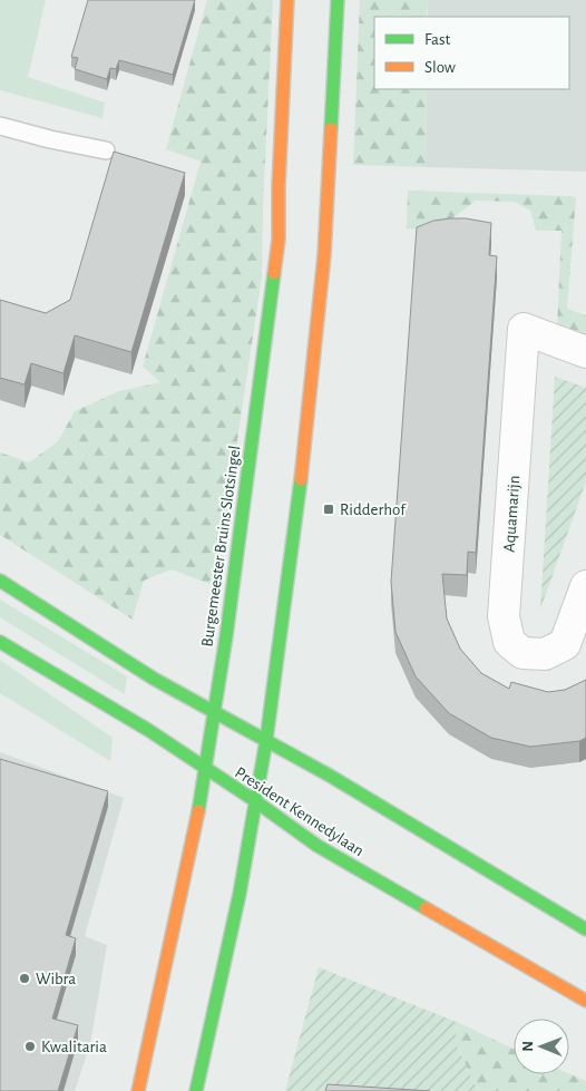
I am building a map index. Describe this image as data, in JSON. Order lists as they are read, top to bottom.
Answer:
{
  "streets": {
    "street": ["Aquamarijn", "Burgemeester Bruins Slotsingel", "President Kennedylaan"]
  },
  "crossings": [
    ["Burgemeester Bruins Slotsingel", "President Kennedylaan"]
  ],
  "places": {
    "transit": ["Ridderhof"],
    "other": ["Wibra", "Kwalitaria"]
  },
  "legend": ["Fast", "Slow"],
  "north": "left"
}
